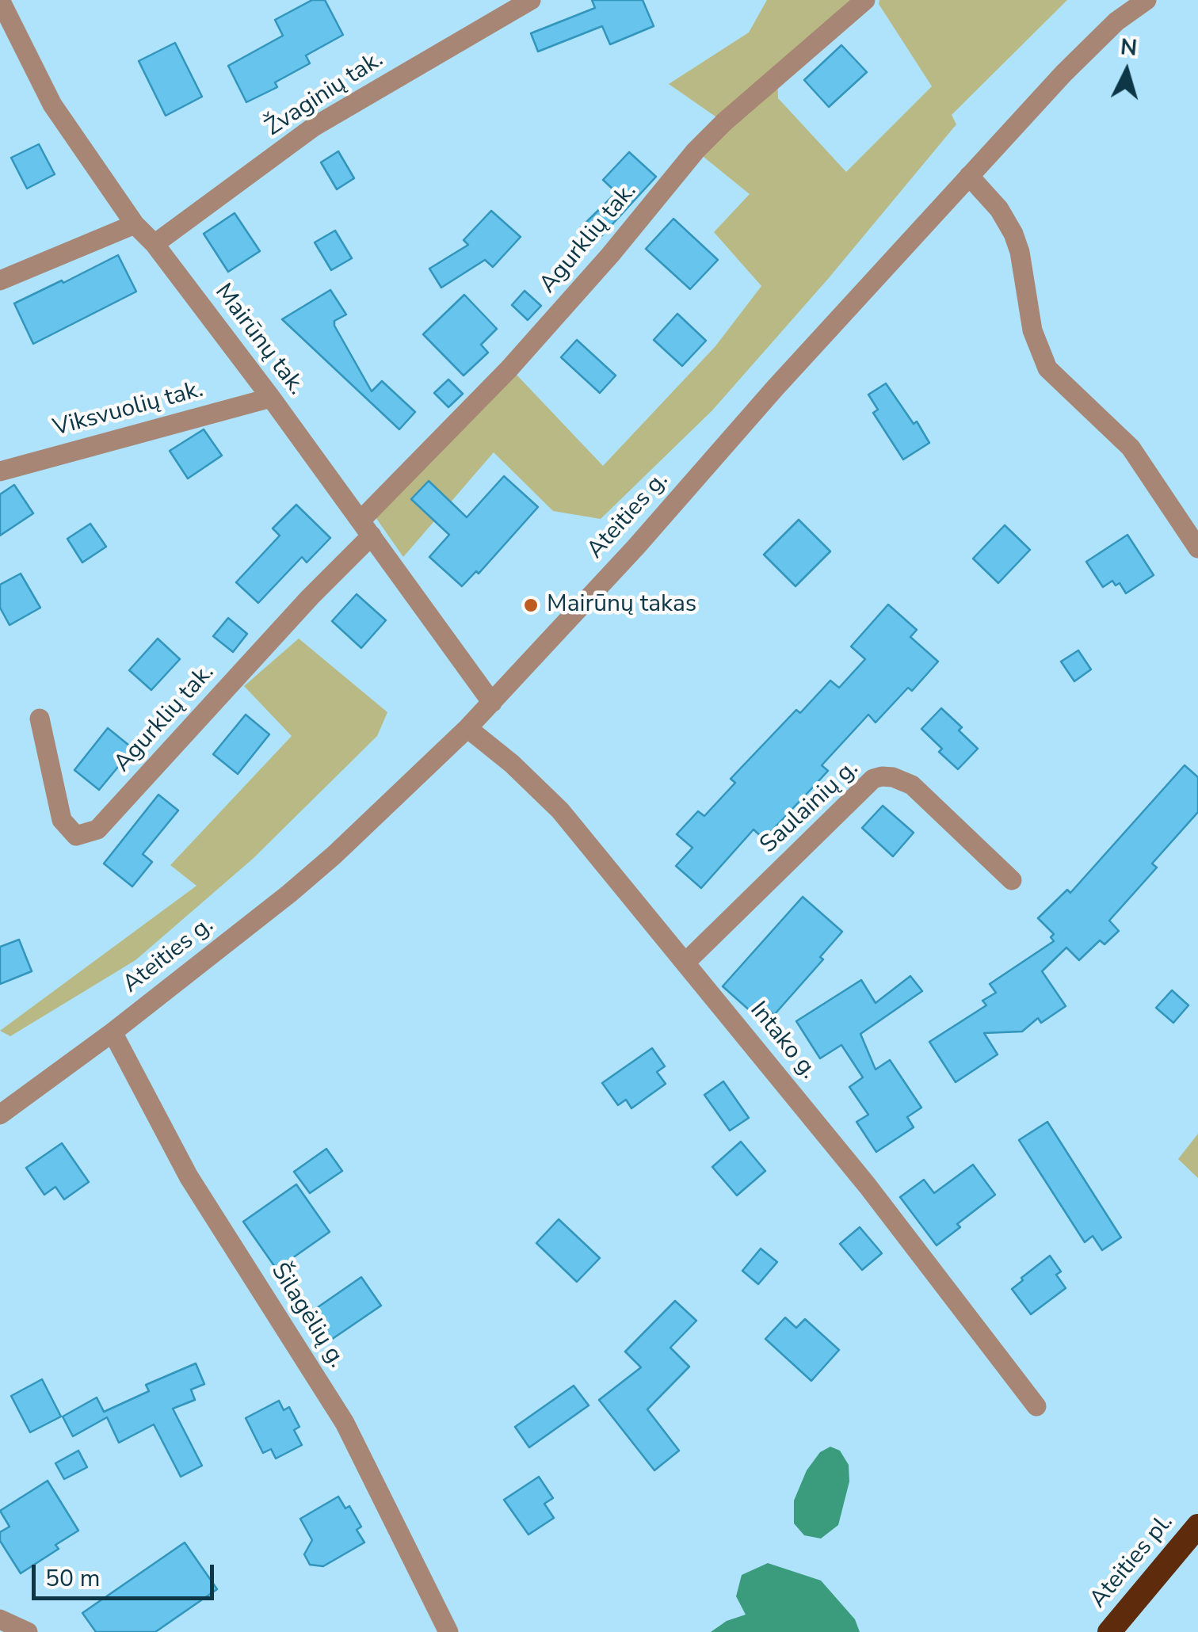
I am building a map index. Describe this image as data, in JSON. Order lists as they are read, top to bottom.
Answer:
{
  "streets": {
    "highway": ["Ateities pl."],
    "street": [
      "Žvaginių tak.",
      "Agurklių tak.",
      "Mairūnų tak.",
      "Viksvuolių tak.",
      "Ateities g.",
      "Saulainių g.",
      "Intako g.",
      "Šilagėlių g."
    ]
  },
  "crossings": [
    ["Žvaginių tak.", "Mairūnų tak."],
    ["Agurklių tak.", "Mairūnų tak."],
    ["Mairūnų tak.", "Viksvuolių tak."],
    ["Mairūnų tak.", "Ateities g."],
    ["Ateities g.", "Intako g."],
    ["Ateities g.", "Šilagėlių g."],
    ["Saulainių g.", "Intako g."]
  ],
  "places": ["Mairūnų takas"],
  "scale_bar": "50 m",
  "north": "top"
}
